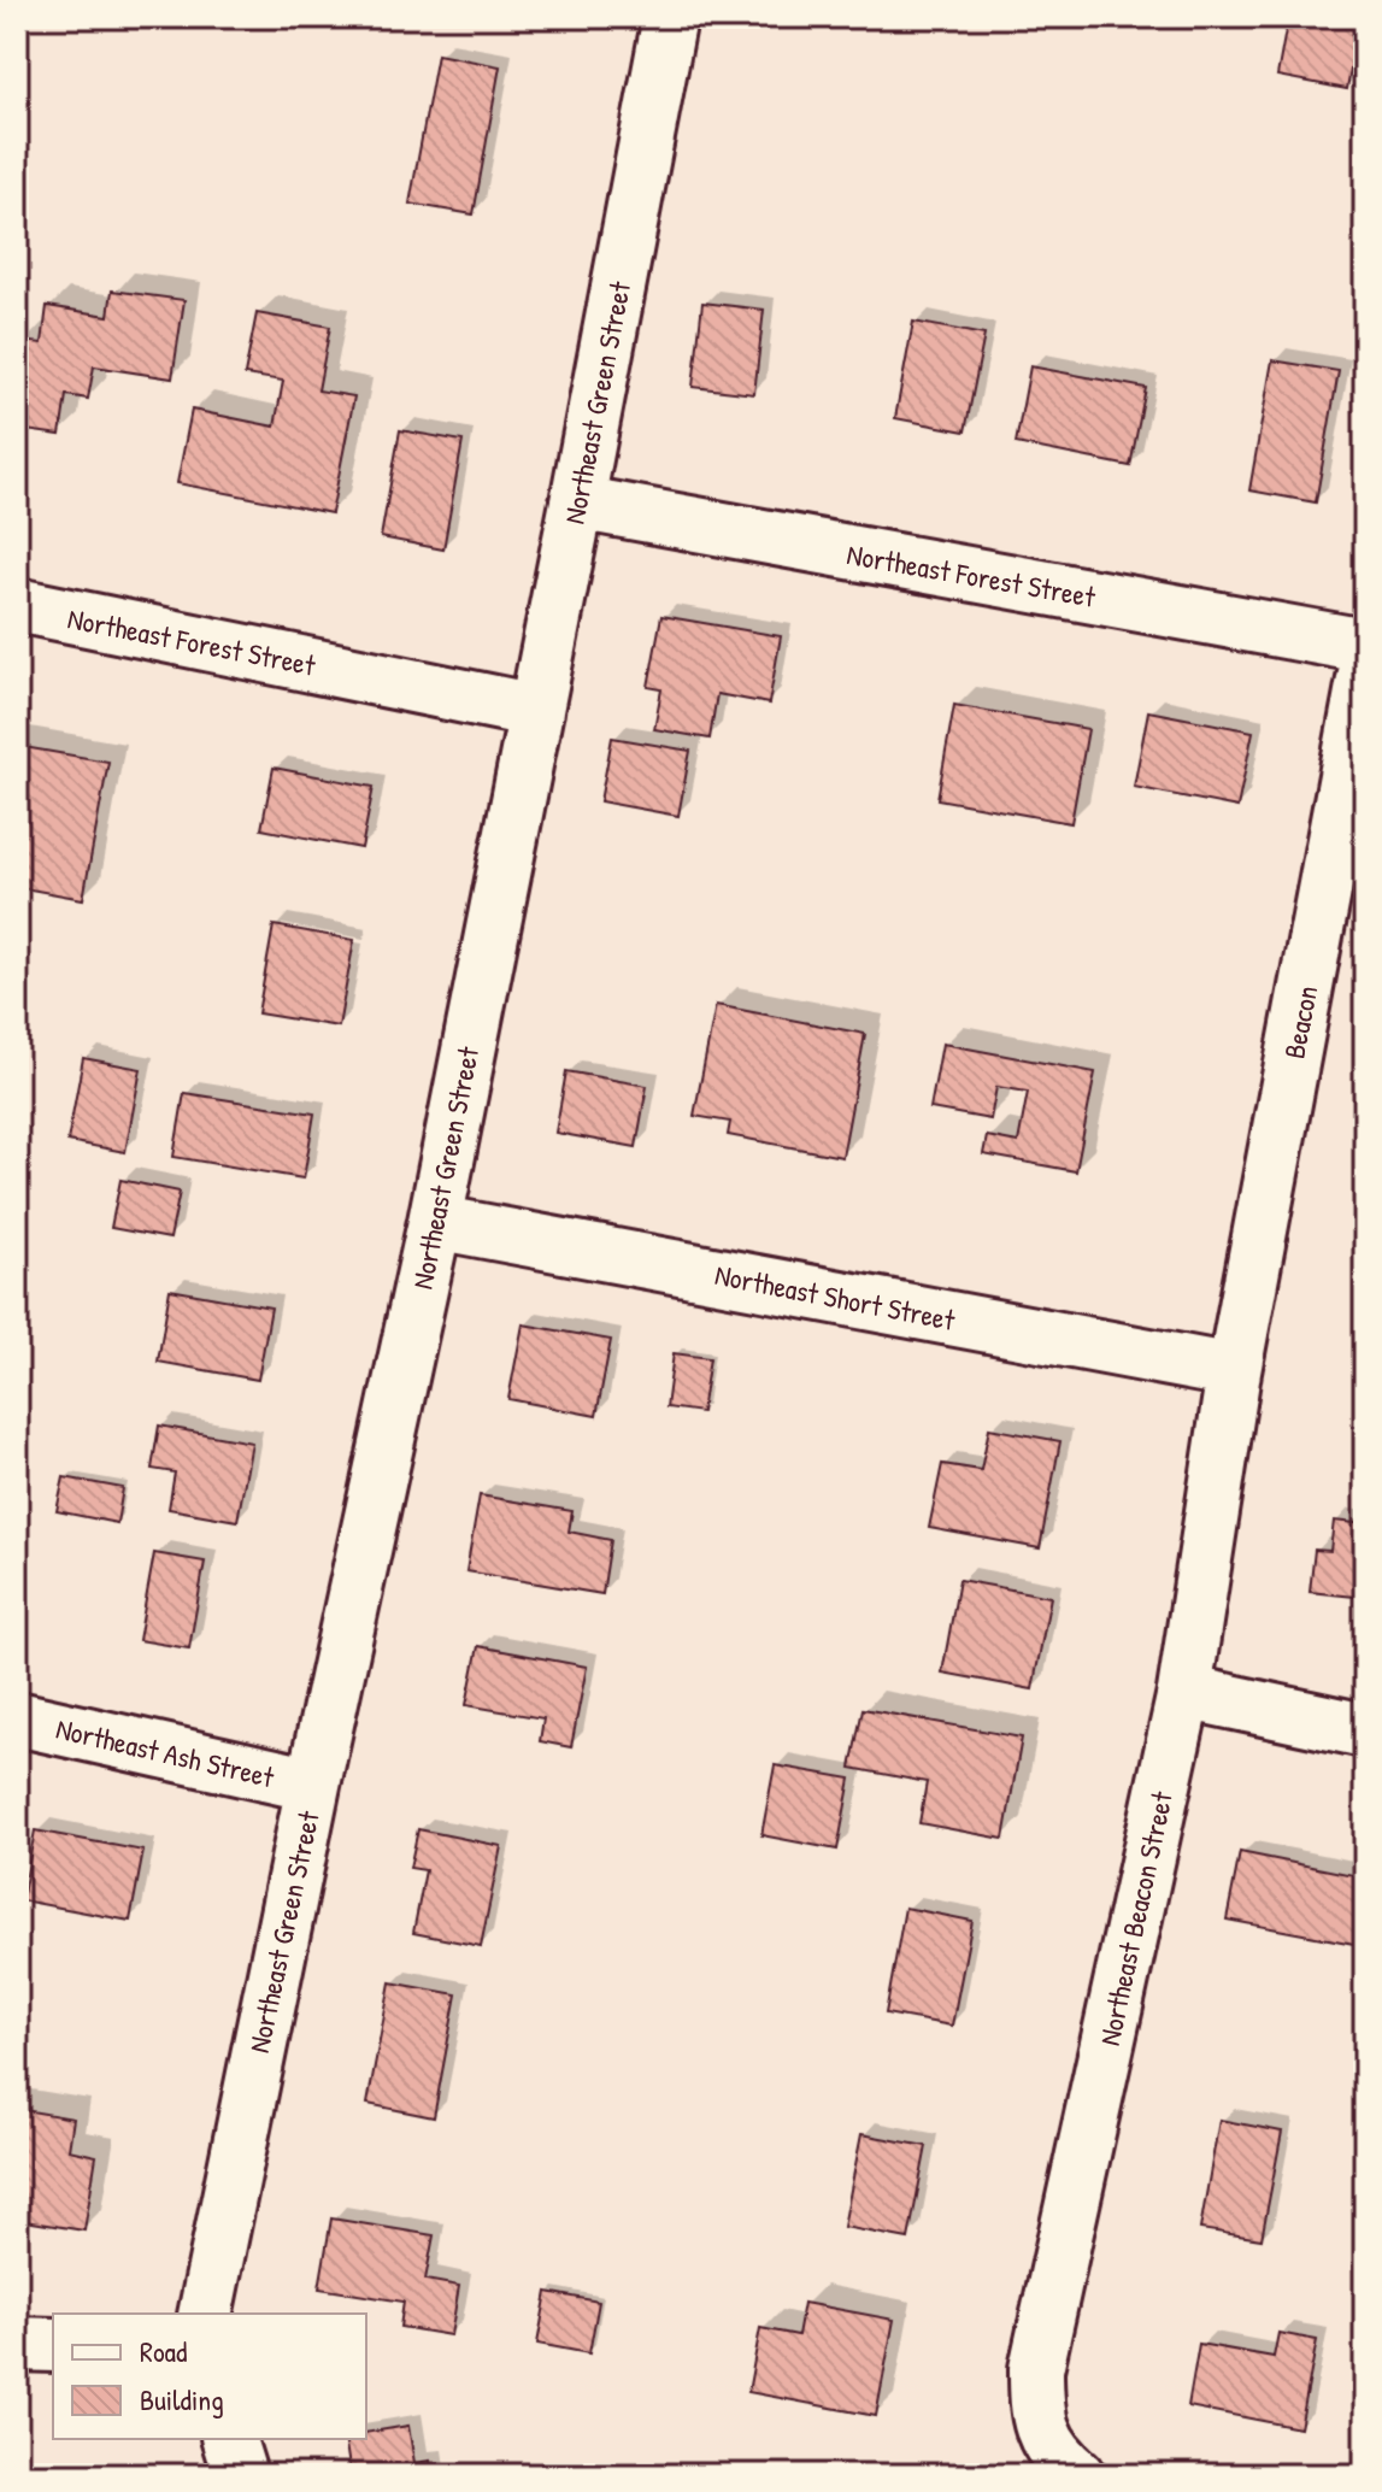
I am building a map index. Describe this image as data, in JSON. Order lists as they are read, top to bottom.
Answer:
{
  "streets": {
    "street": [
      "Northeast Green Street",
      "Northeast Forest Street",
      "Beacon",
      "Northeast Short Street",
      "Northeast Ash Street",
      "Northeast Beacon Street"
    ]
  },
  "crossings": [
    ["Northeast Green Street", "Northeast Forest Street"],
    ["Northeast Green Street", "Northeast Short Street"],
    ["Northeast Green Street", "Northeast Ash Street"],
    ["Beacon", "Northeast Short Street"],
    ["Beacon", "Northeast Beacon Street"],
    ["Northeast Short Street", "Northeast Beacon Street"]
  ],
  "legend": ["Road", "Building"]
}
